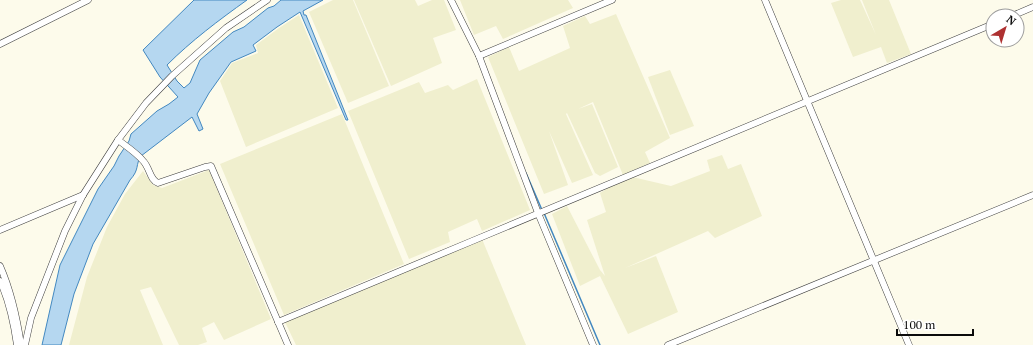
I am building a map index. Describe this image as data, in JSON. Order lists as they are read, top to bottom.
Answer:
{
  "scale_bar": "100 m",
  "north": "top right"
}
